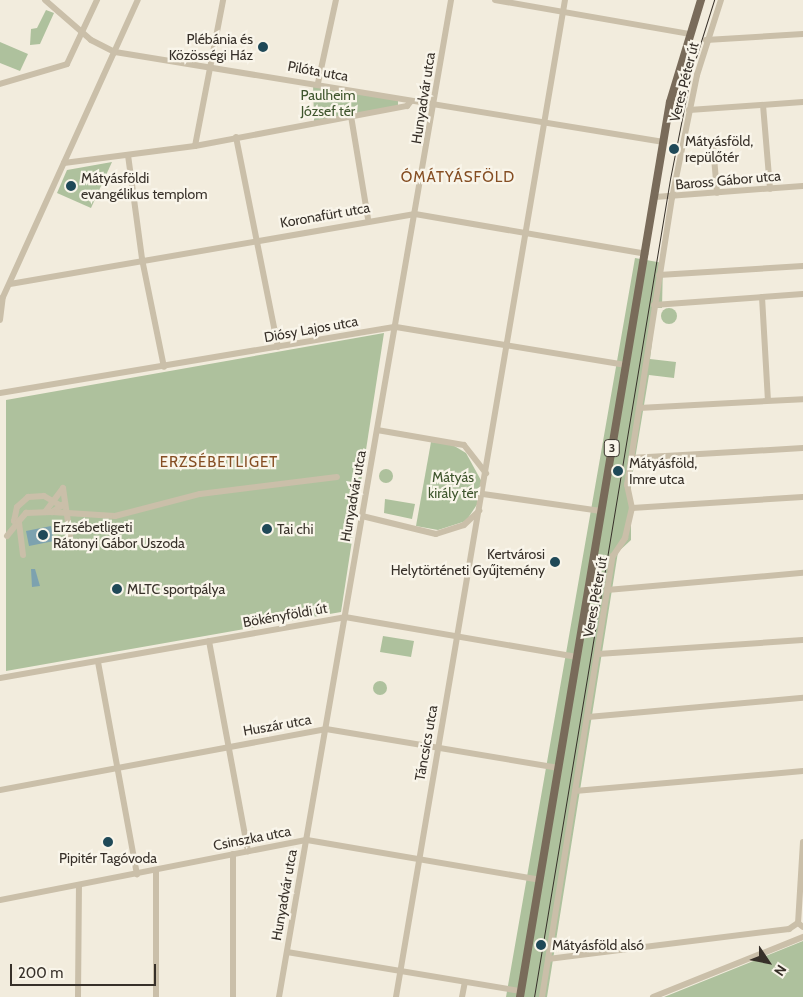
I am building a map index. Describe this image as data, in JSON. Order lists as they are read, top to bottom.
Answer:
{
  "streets": {
    "main road": ["Veres Péter út", "3"],
    "street": [
      "Pilóta utca",
      "Hunyadvár utca",
      "Baross Gábor utca",
      "Koronafürt utca",
      "Diósy Lajos utca",
      "Bökényföldi út",
      "Huszár utca",
      "Táncsics utca",
      "Csinszka utca"
    ]
  },
  "crossings": [
    ["Pilóta utca", "Veres Péter út"],
    ["Pilóta utca", "Hunyadvár utca"],
    ["Pilóta utca", "Táncsics utca"],
    ["Veres Péter út", "Baross Gábor utca"],
    ["Veres Péter út", "Koronafürt utca"],
    ["Veres Péter út", "Diósy Lajos utca"],
    ["Veres Péter út", "Bökényföldi út"],
    ["Veres Péter út", "Huszár utca"],
    ["Veres Péter út", "Csinszka utca"],
    ["Hunyadvár utca", "Koronafürt utca"],
    ["Hunyadvár utca", "Diósy Lajos utca"],
    ["Hunyadvár utca", "Bökényföldi út"],
    ["Hunyadvár utca", "Huszár utca"],
    ["Hunyadvár utca", "Csinszka utca"],
    ["Koronafürt utca", "Táncsics utca"],
    ["Diósy Lajos utca", "Táncsics utca"],
    ["Bökényföldi út", "Táncsics utca"],
    ["Huszár utca", "Táncsics utca"],
    ["Táncsics utca", "Csinszka utca"]
  ],
  "districts": ["ÓMÁTYÁSFÖLD", "ERZSÉBETLIGET"],
  "parks": ["Paulheim József tér", "Mátyás király tér"],
  "places": [
    "Plébánia és Közösségi Ház",
    "Mátyásföld, repülőtér",
    "Mátyásföldi evangélikus templom",
    "Mátyásföld, Imre utca",
    "Tai chi",
    "Erzsébetligeti Rátonyi Gábor Uszoda",
    "Kertvárosi Helytörténeti Gyűjtemény",
    "MLTC sportpálya",
    "Pipitér Tagóvoda",
    "Mátyásföld alsó"
  ],
  "scale_bar": "200 m",
  "north": "bottom right"
}
